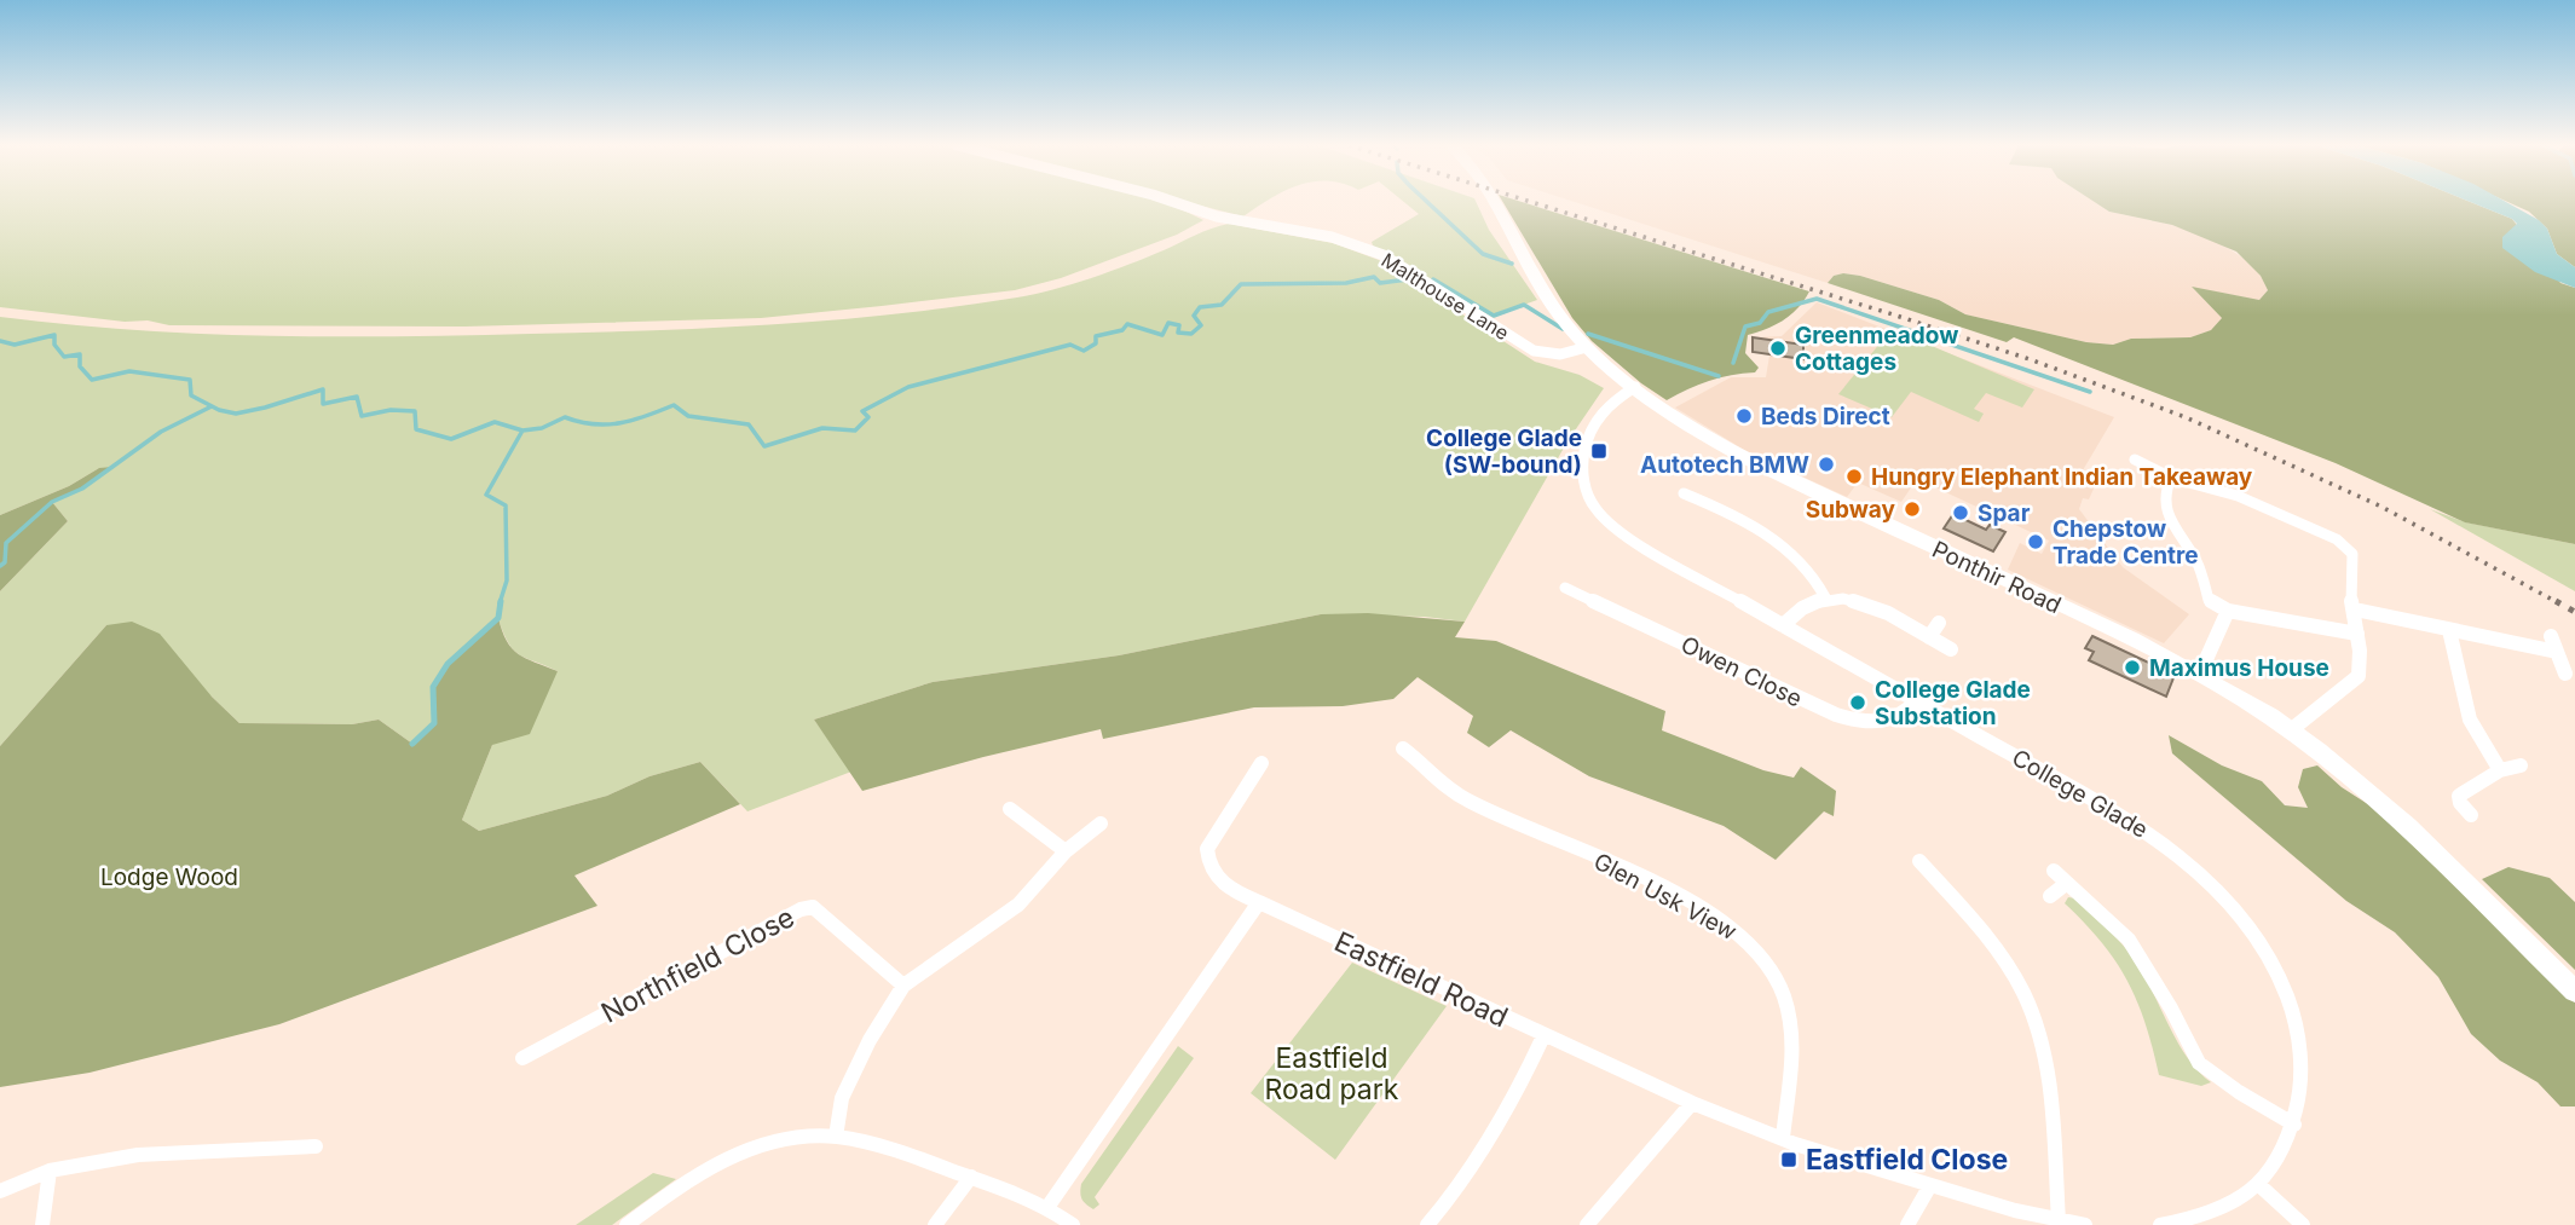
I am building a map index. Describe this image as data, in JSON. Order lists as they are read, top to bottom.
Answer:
{
  "streets": {
    "main road": ["Ponthir Road"],
    "street": [
      "Malthouse Lane",
      "Owen Close",
      "College Glade",
      "Glen Usk View",
      "Northfield Close",
      "Eastfield Road"
    ]
  },
  "crossings": [
    ["Malthouse Lane", "Ponthir Road"],
    ["Ponthir Road", "College Glade"],
    ["Owen Close", "College Glade"],
    ["Glen Usk View", "Eastfield Road"]
  ],
  "parks": ["Lodge Wood", "Eastfield Road park"],
  "places": {
    "other": [
      "Greenmeadow Cottages",
      "Beds Direct",
      "Autotech BMW",
      "Hungry Elephant Indian Takeaway",
      "Subway",
      "Spar",
      "Chepstow Trade Centre",
      "Maximus House",
      "College Glade Substation"
    ],
    "transit": ["College Glade (SW-bound)", "Eastfield Close"]
  }
}
